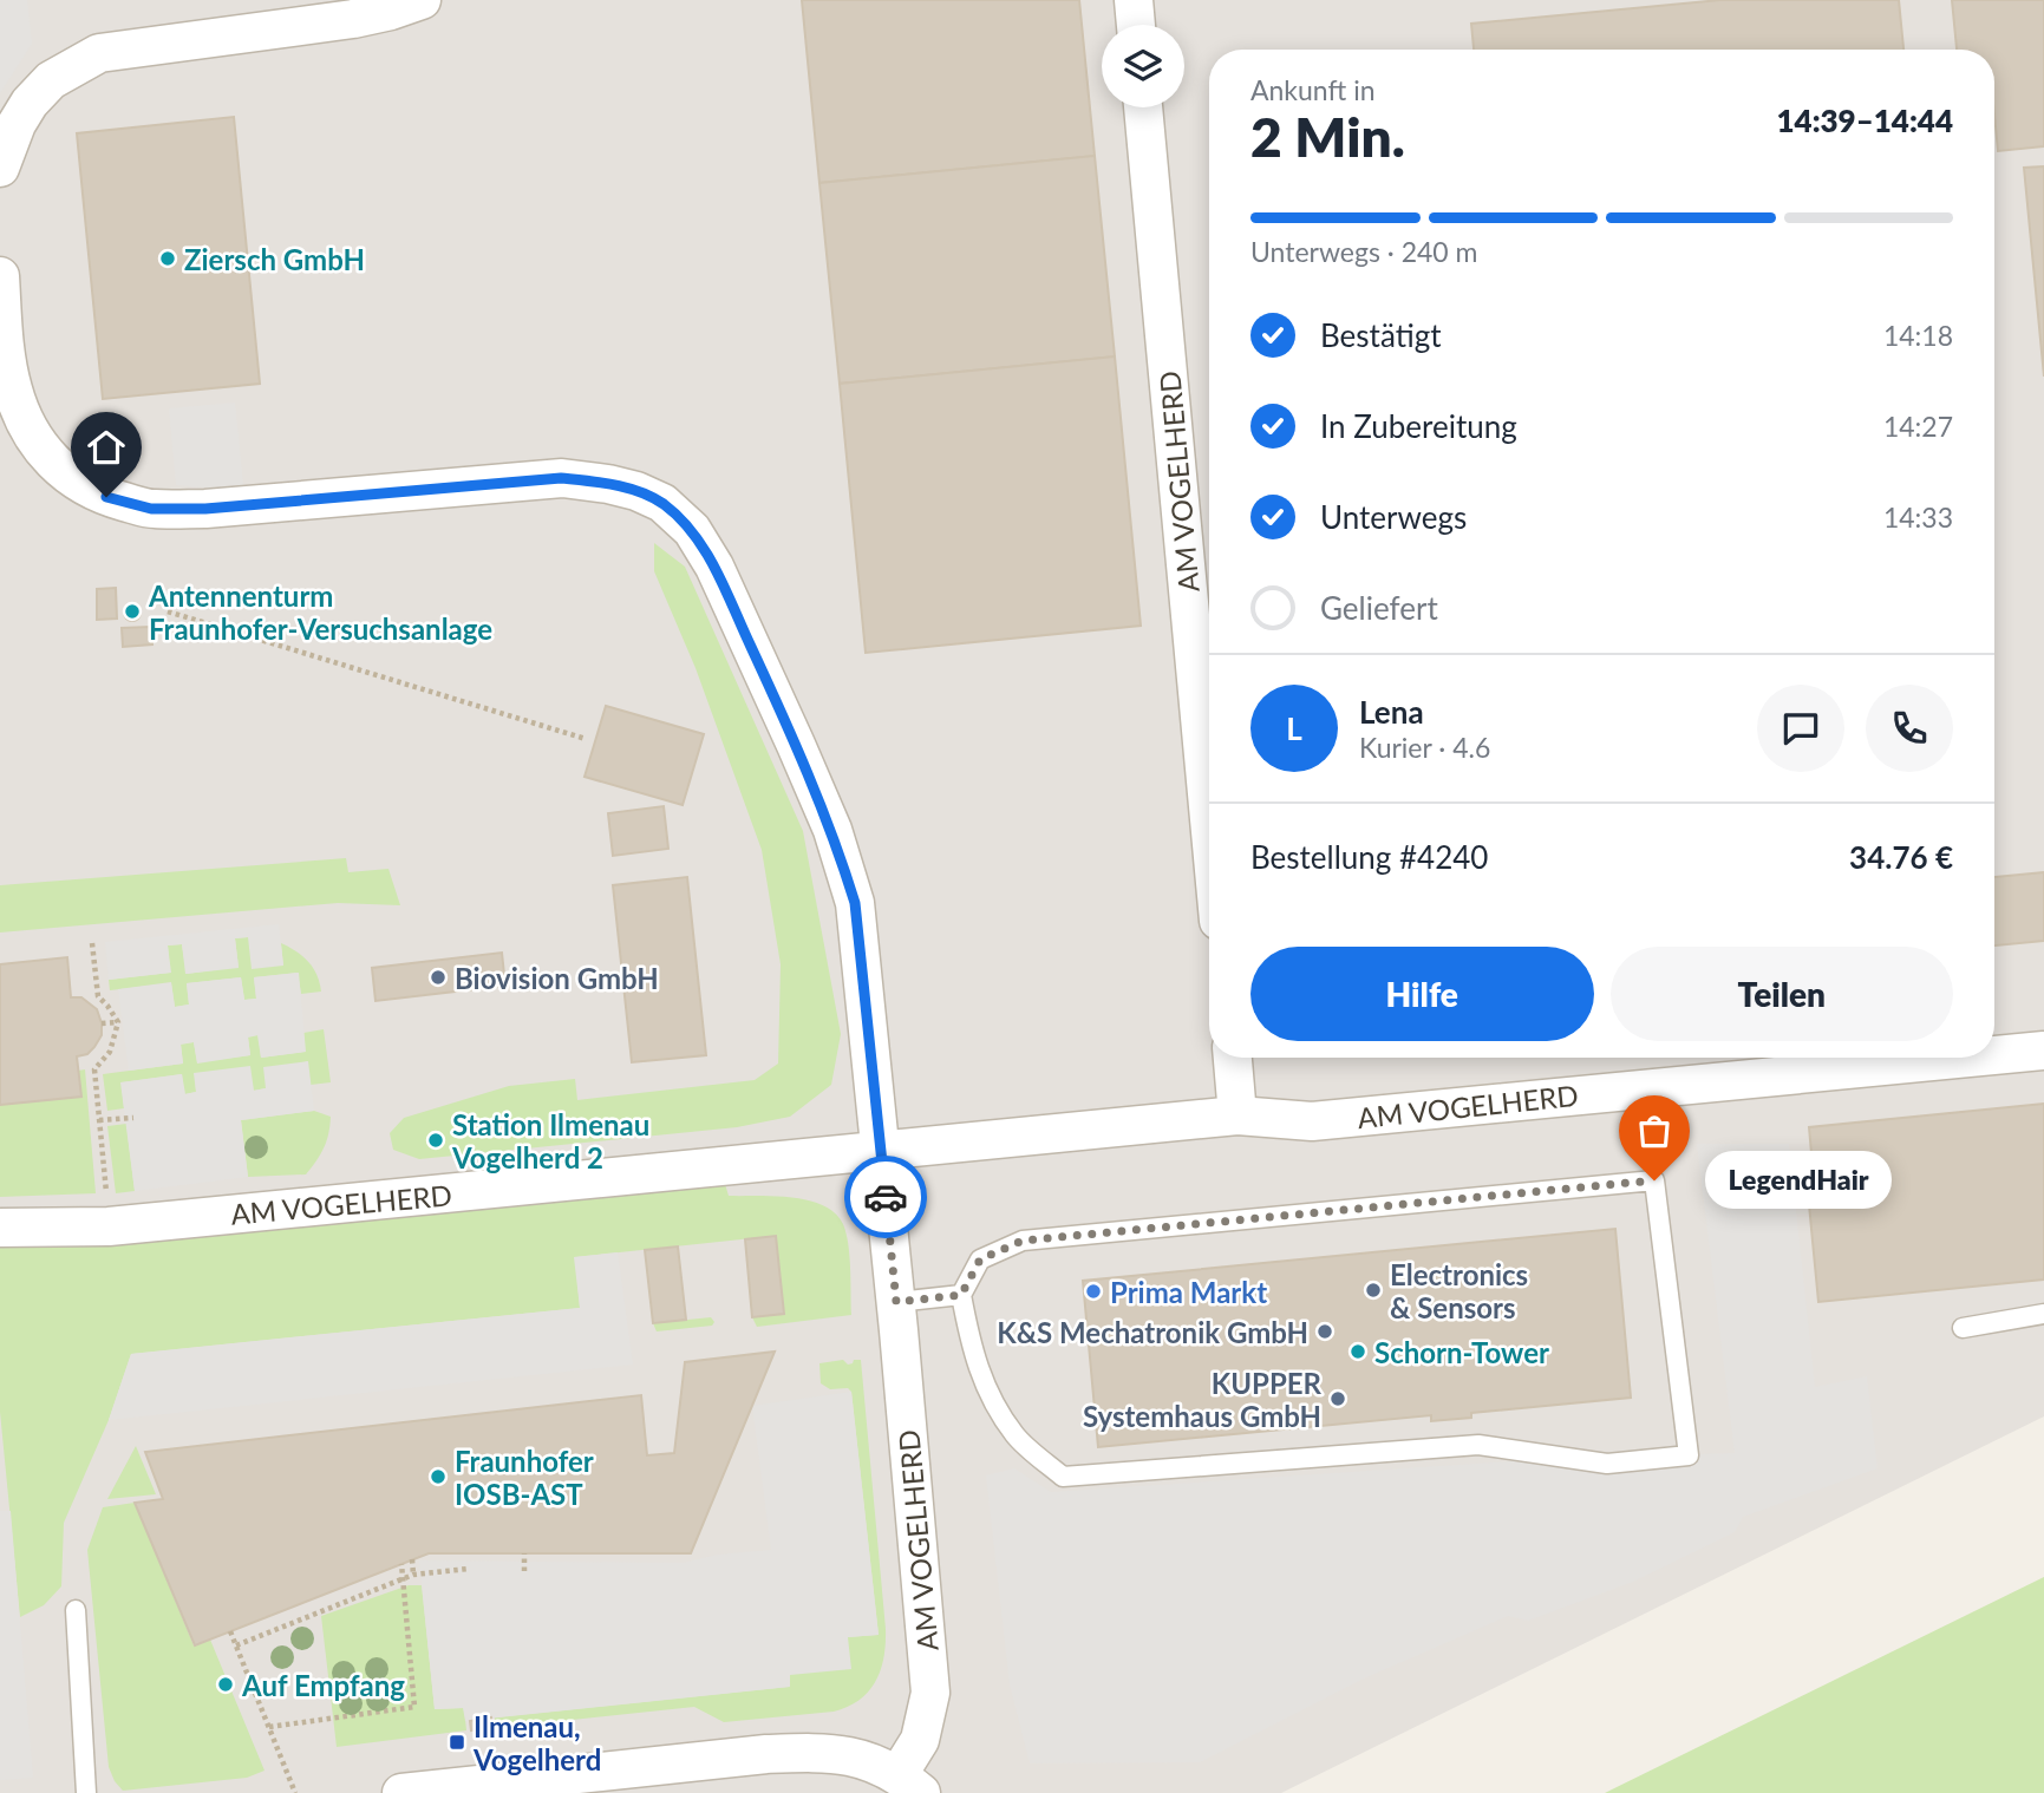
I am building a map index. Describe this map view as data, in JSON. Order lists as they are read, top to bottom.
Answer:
{
  "streets": {
    "street": ["AM VOGELHERD"]
  },
  "places": {
    "other": [
      "Ziersch GmbH",
      "Antennenturm Fraunhofer-Versuchsanlage",
      "Biovision GmbH",
      "Station Ilmenau Vogelherd 2",
      "LegendHair",
      "Electronics & Sensors",
      "Prima Markt",
      "K&S Mechatronik GmbH",
      "Schorn-Tower",
      "KUPPER Systemhaus GmbH",
      "Fraunhofer IOSB-AST",
      "Auf Empfang"
    ],
    "transit": ["Ilmenau, Vogelherd"]
  },
  "page": {
    "heading": ["2 Min.", "Ankunft in", "14:39–14:44"],
    "panel": [
      "Lena",
      "Kurier · 4.6",
      "Bestellung #4240",
      "34.76 €"
    ],
    "bar": "Unterwegs · 240 m",
    "list": [
      ["Bestätigt", "14:18"],
      ["In Zubereitung", "14:27"],
      ["Unterwegs", "14:33"],
      "Geliefert"
    ],
    "round": "L",
    "buttons": ["Hilfe", "Teilen"],
    "bubble": "LegendHair"
  }
}
